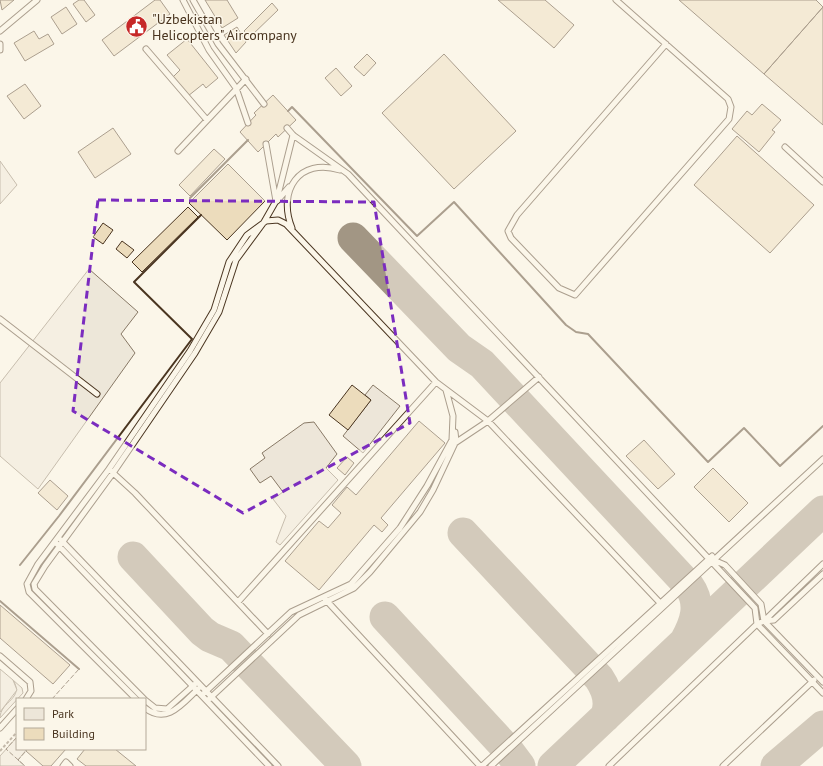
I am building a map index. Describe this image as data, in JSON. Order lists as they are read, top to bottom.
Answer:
{
  "places": {
    "public building": ["\"Uzbekistan Helicopters\" Aircompany"]
  },
  "legend": ["Park", "Building"]
}
